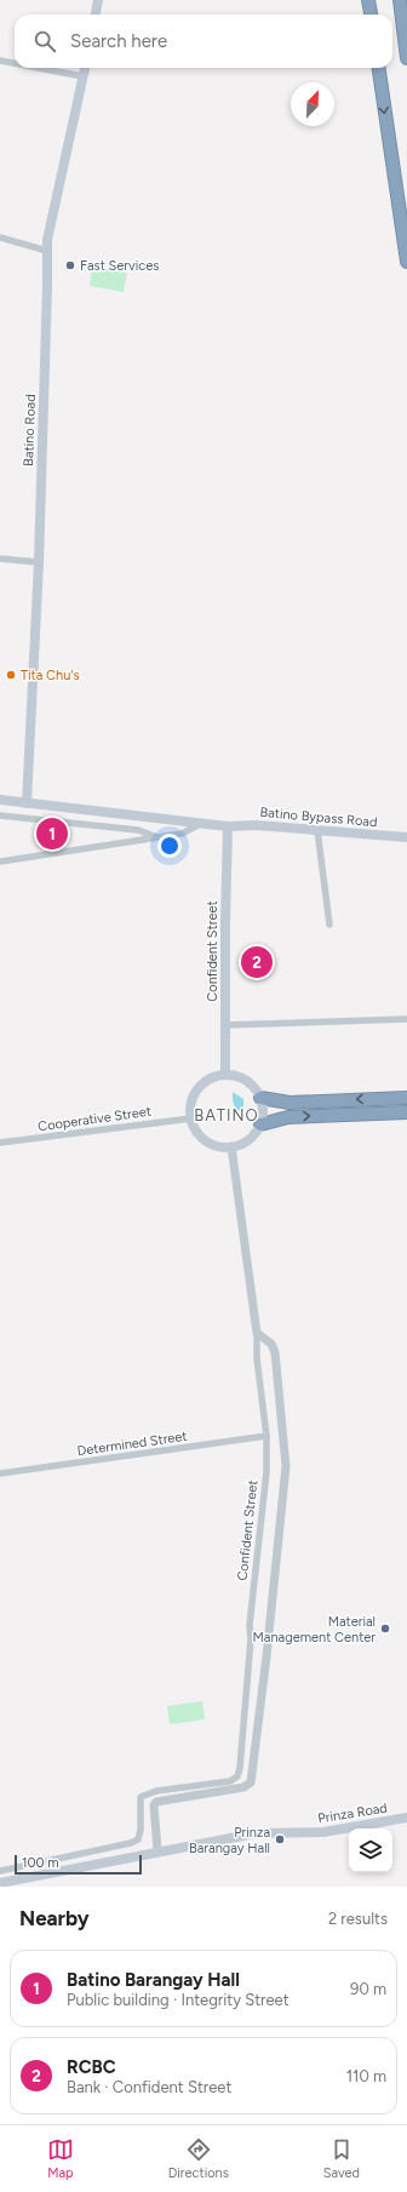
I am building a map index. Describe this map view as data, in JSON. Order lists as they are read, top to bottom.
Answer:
{
  "streets": {
    "main road": [
      "Batino Road",
      "Batino Bypass Road",
      "Confident Street",
      "Prinza Road"
    ],
    "street": ["Cooperative Street", "Determined Street"]
  },
  "crossings": [
    ["Batino Road", "Batino Bypass Road"],
    ["Batino Bypass Road", "Confident Street"],
    ["Confident Street", "Cooperative Street"],
    ["Confident Street", "Determined Street"]
  ],
  "districts": ["BATINO"],
  "places": [
    "Fast Services",
    "Tita Chu's",
    "Material Management Center",
    "Prinza Barangay Hall"
  ],
  "scale_bar": "100 m",
  "north": "top right",
  "page": {
    "search": "Search here",
    "pins": ["1", "2"],
    "scale": "100 m",
    "heading": ["Nearby", "2 results"],
    "list": [
      {
        "mark": "1",
        "name": "Batino Barangay Hall",
        "note": "Public building · Integrity Street",
        "value": "90 m"
      },
      {
        "mark": "2",
        "name": "RCBC",
        "note": "Bank · Confident Street",
        "value": "110 m"
      }
    ],
    "nav": ["Map", "Directions", "Saved"]
  }
}
